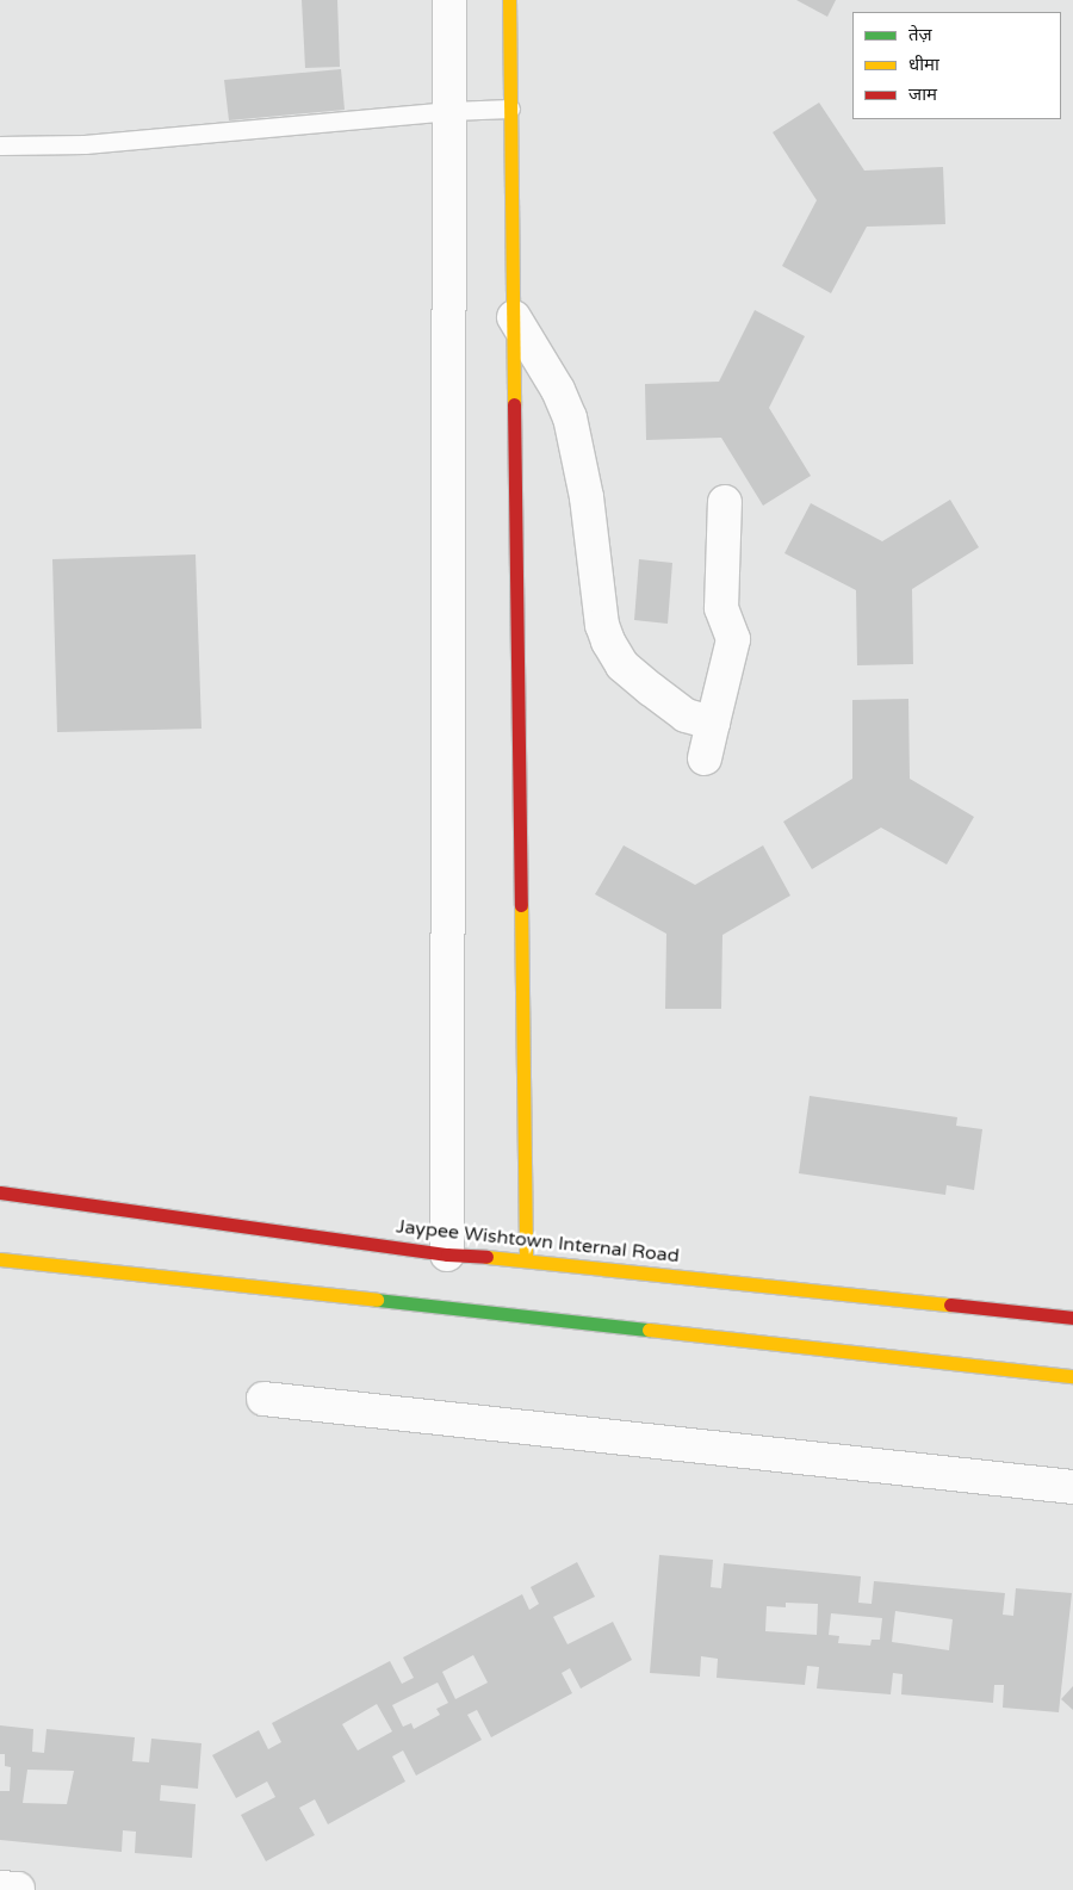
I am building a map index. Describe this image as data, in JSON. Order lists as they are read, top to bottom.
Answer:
{
  "streets": {
    "street": ["Jaypee Wishtown Internal Road"]
  },
  "legend": ["तेज़", "धीमा", "जाम"]
}
